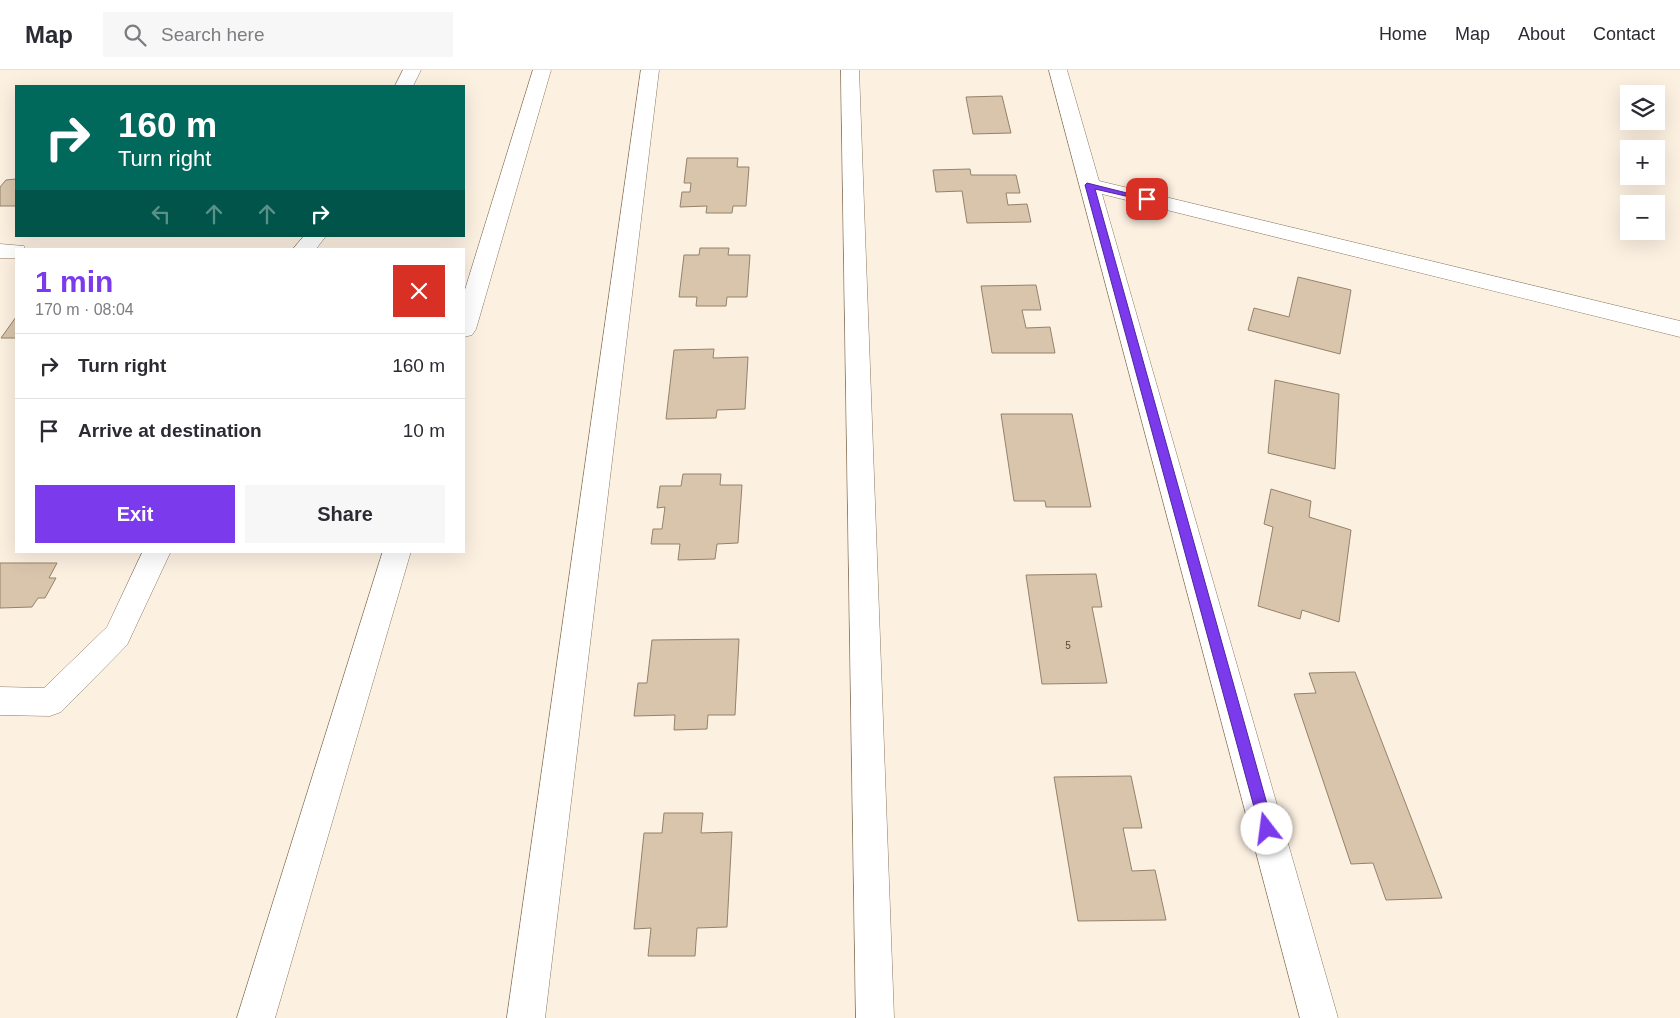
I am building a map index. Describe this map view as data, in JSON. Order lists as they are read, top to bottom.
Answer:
{
  "house_numbers": ["5"],
  "page": {
    "header": "Map",
    "search": "Search here",
    "nav": [
      "Home",
      "Map",
      "About",
      "Contact"
    ],
    "map_buttons": ["+", "−"],
    "turn": ["160 m", "Turn right"],
    "heading": ["1 min", "170 m · 08:04"],
    "list": [
      {
        "name": "Turn right",
        "value": "160 m"
      },
      {
        "name": "Arrive at destination",
        "value": "10 m"
      }
    ],
    "buttons": ["Exit", "Share"]
  }
}
